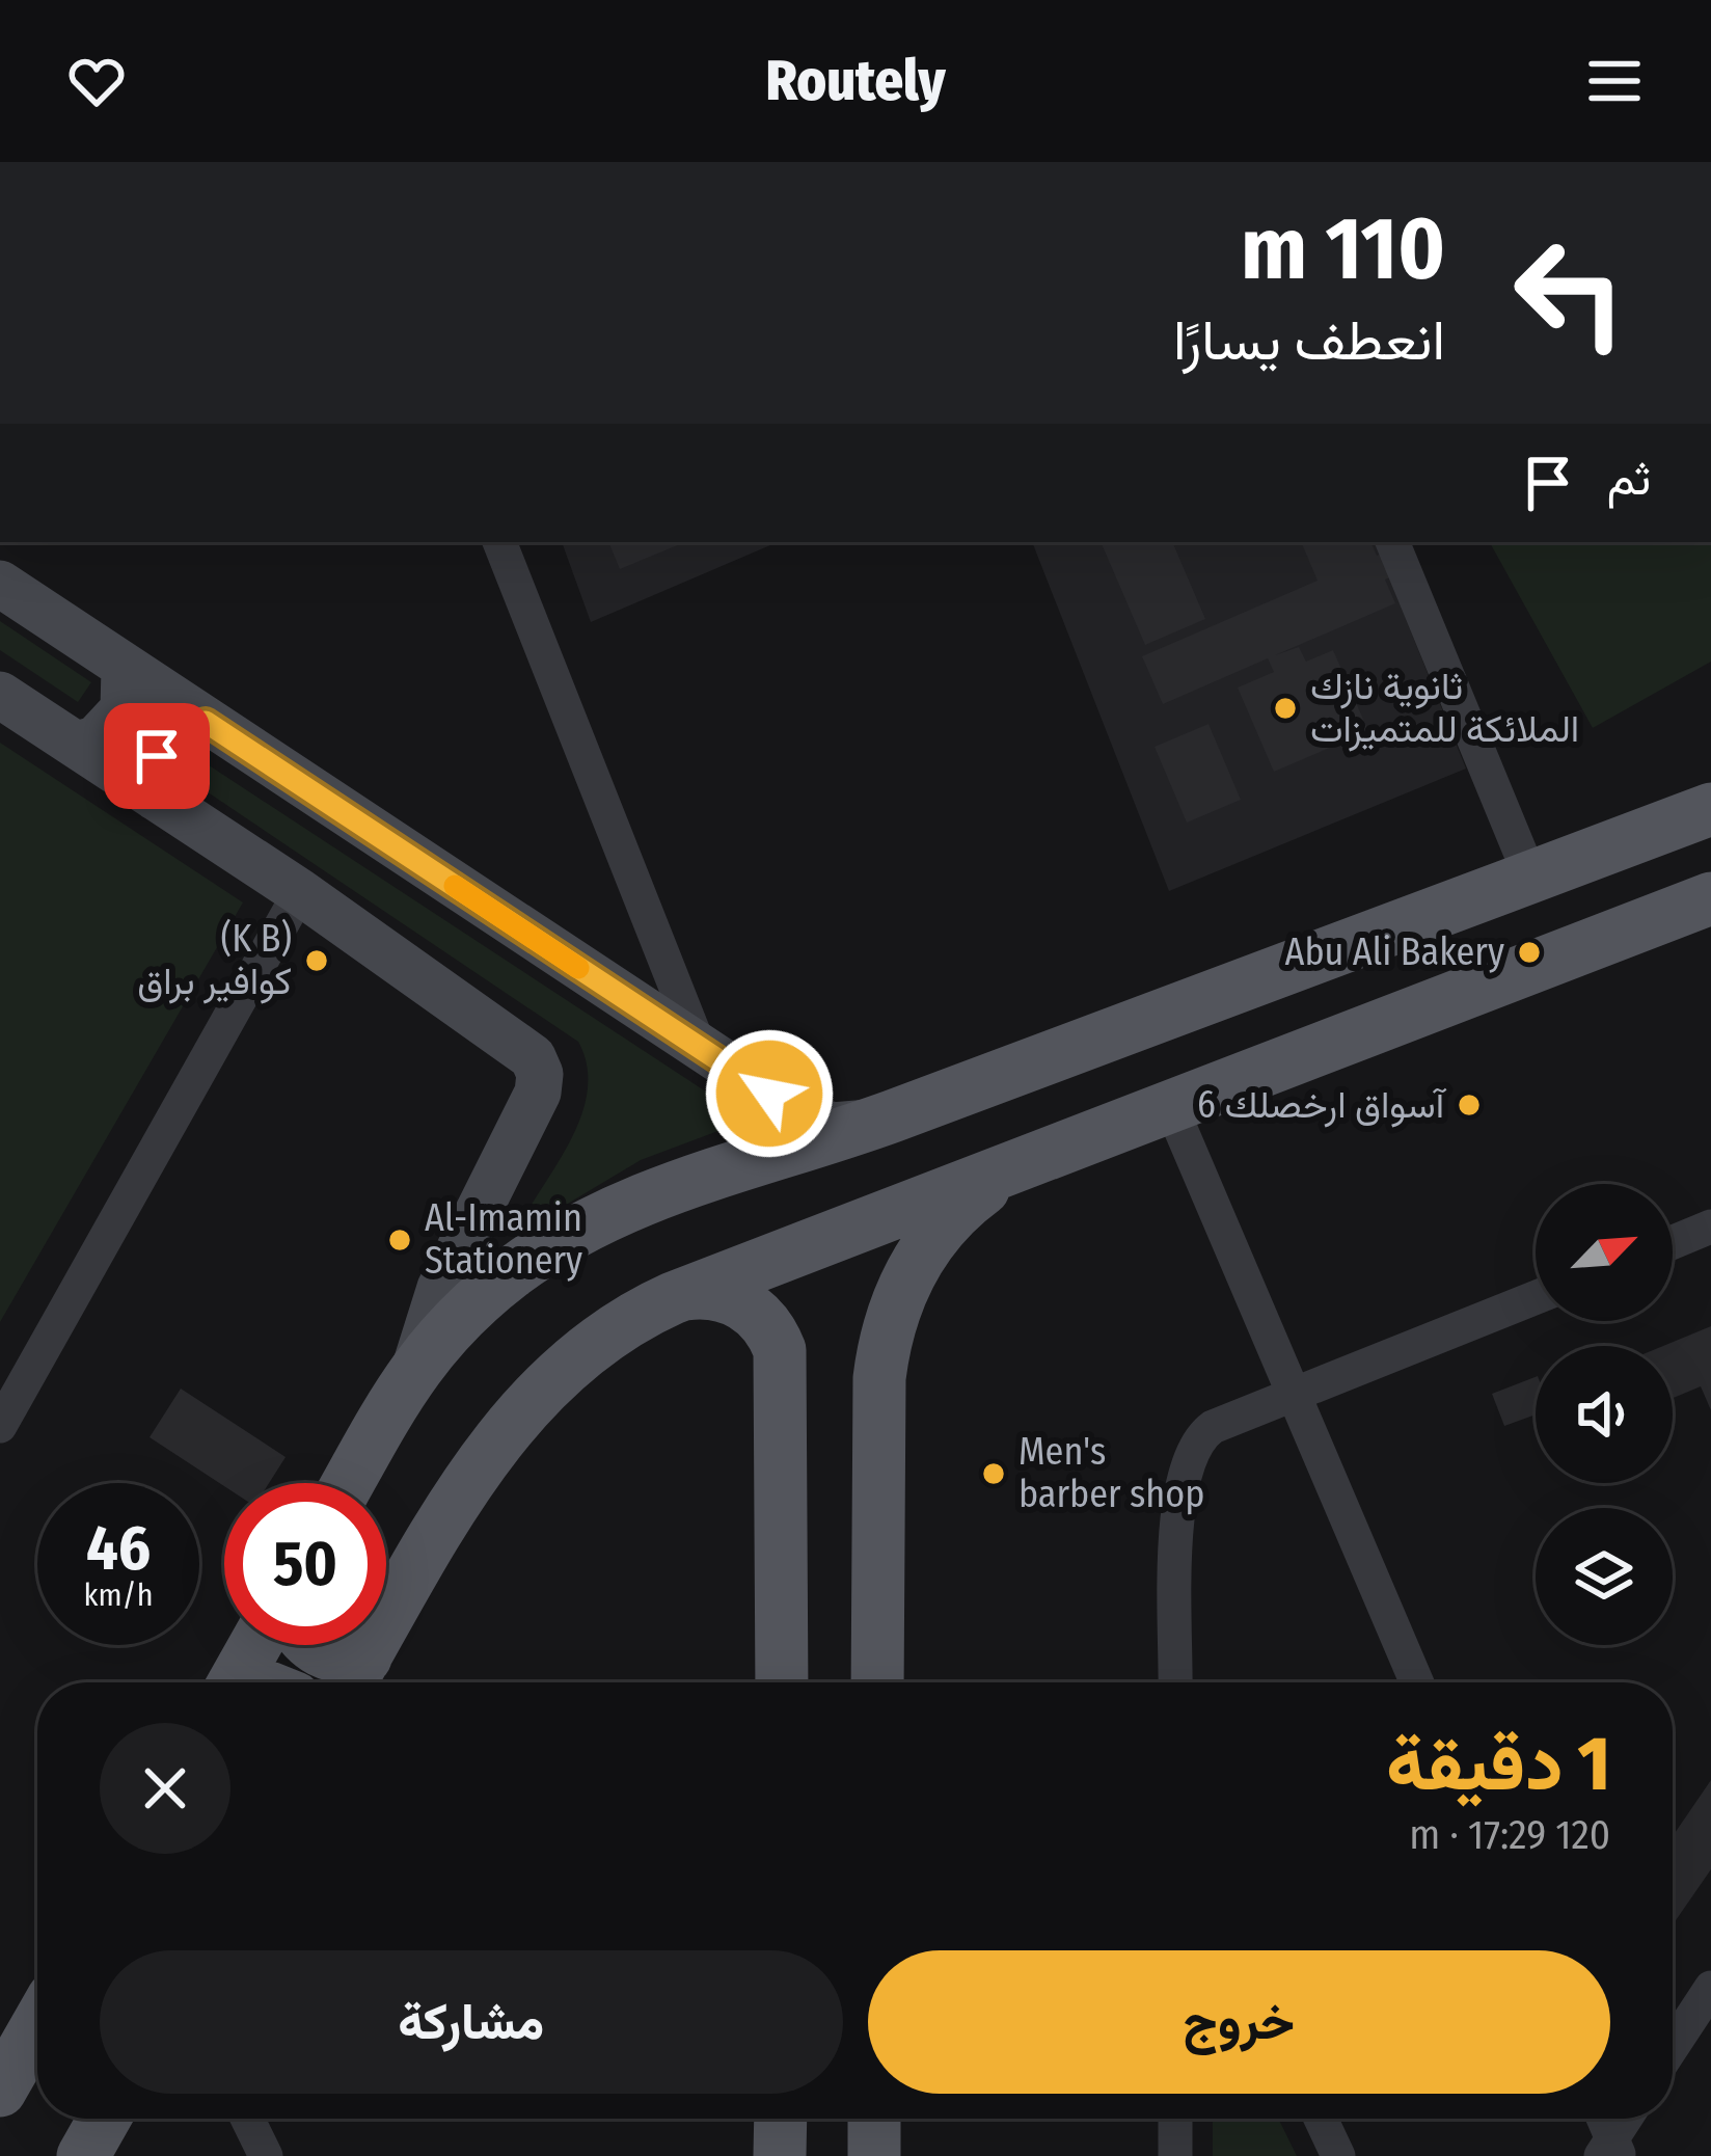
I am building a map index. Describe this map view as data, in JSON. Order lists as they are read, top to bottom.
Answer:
{
  "places": [
    "ثانوية نازك الملائكة للمتميزات",
    "Abu Ali Bakery",
    "(K B) كوافير براق",
    "6 آسواق ارخصلك",
    "Al-Imamin Stationery",
    "Men's barber shop"
  ],
  "north": "top right",
  "page": {
    "header": "Routely",
    "turn": ["110 m", "انعطف يسارًا"],
    "then": "ثم",
    "speed": "46 km/h",
    "limit": "50",
    "heading": ["1 دقيقة", "120 m · 17:29"],
    "buttons": ["خروج", "مشاركة"]
  }
}
